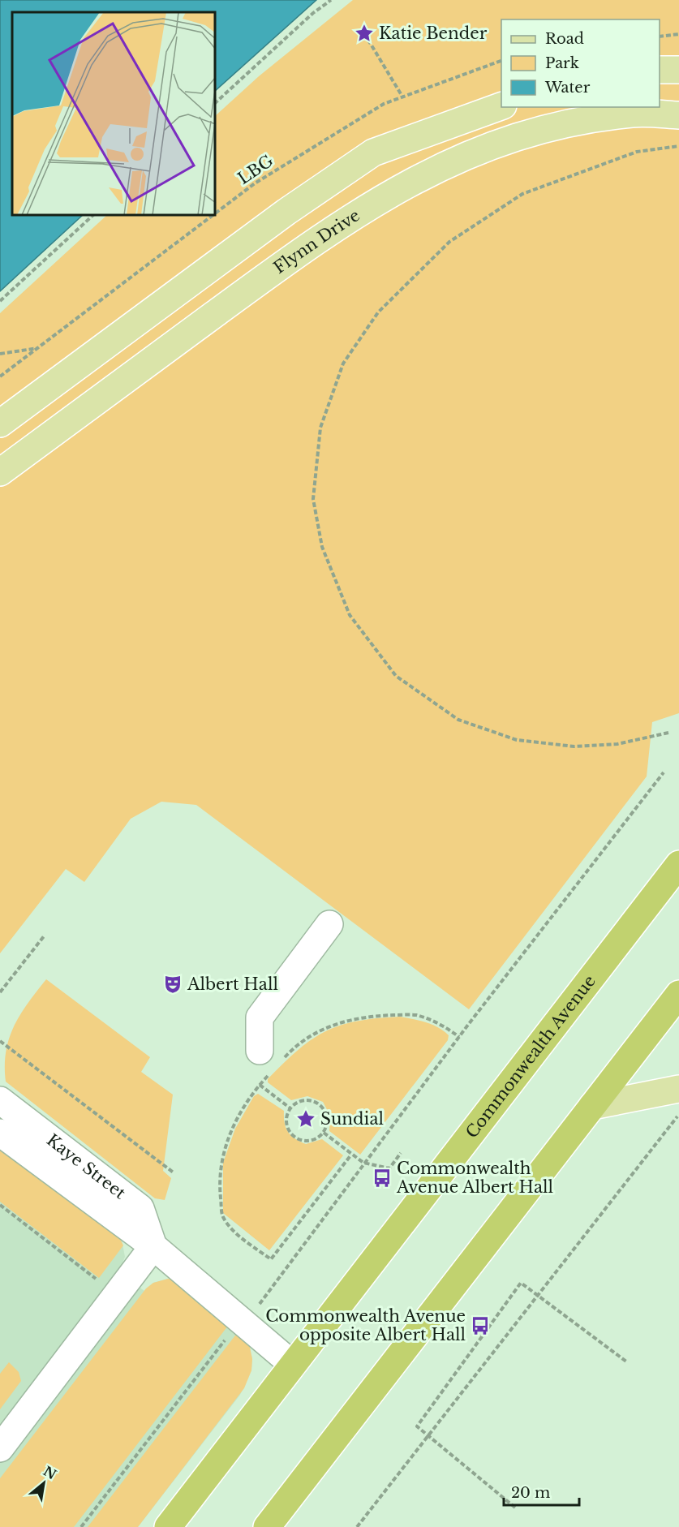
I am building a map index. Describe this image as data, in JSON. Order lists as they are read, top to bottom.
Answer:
{
  "streets": {
    "highway": ["Commonwealth Avenue"],
    "main road": ["Flynn Drive"],
    "street": ["Kaye Street"],
    "path": ["LBG"]
  },
  "crossings": [
    ["Commonwealth Avenue", "Kaye Street"]
  ],
  "places": {
    "place": ["Katie Bender", "Sundial"],
    "theatre": ["Albert Hall"],
    "bus stop": ["Commonwealth Avenue Albert Hall", "Commonwealth Avenue opposite Albert Hall"]
  },
  "legend": ["Road", "Park", "Water"],
  "scale_bar": "20 m",
  "north": "top right"
}
